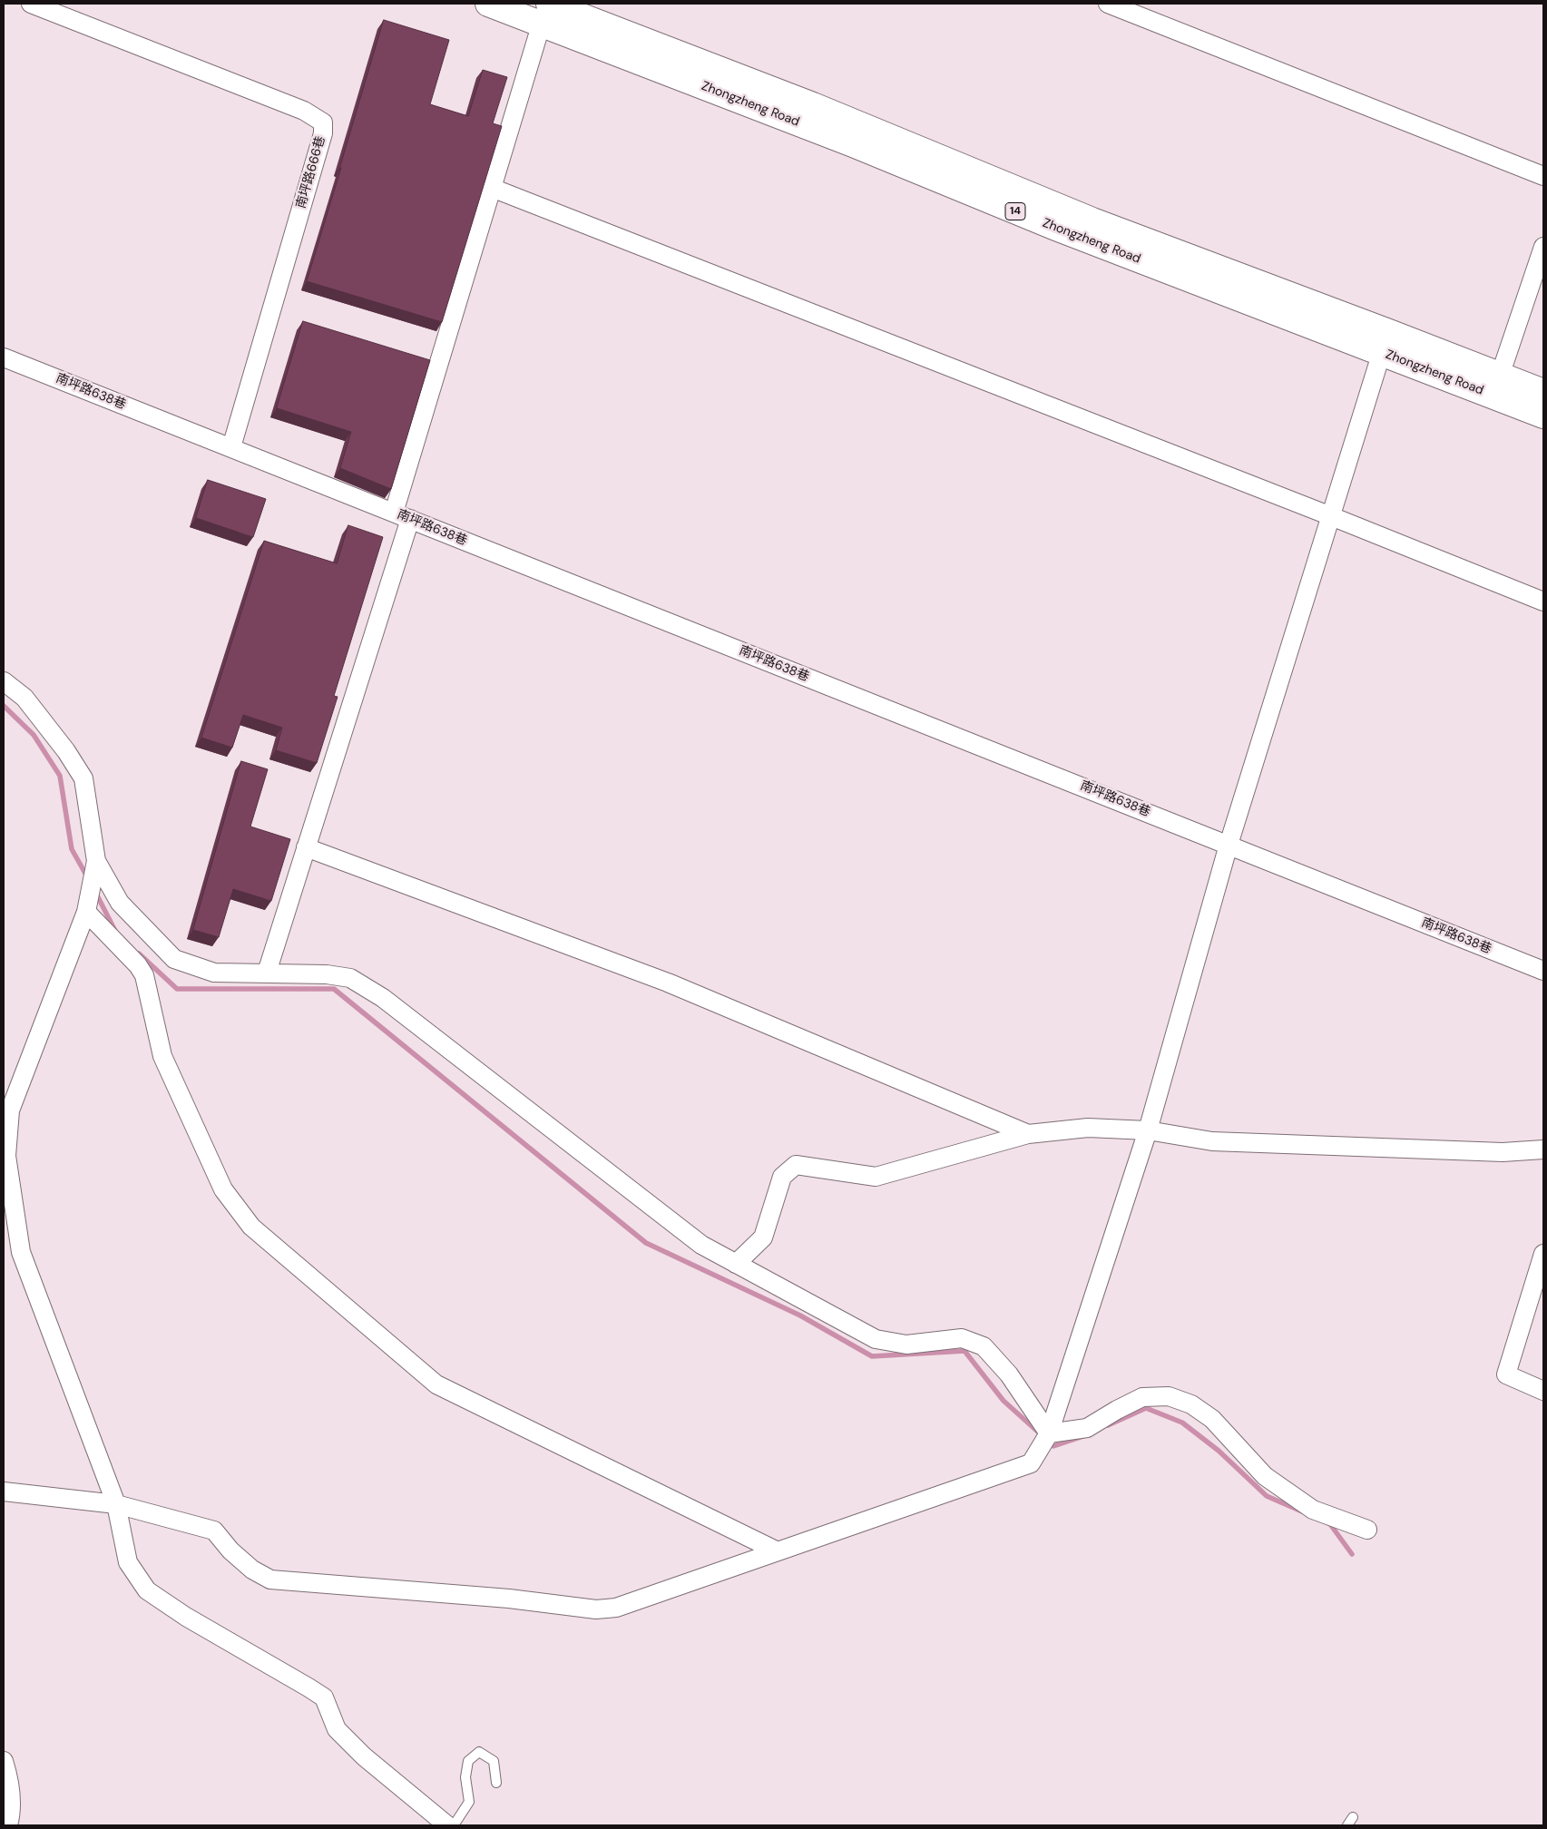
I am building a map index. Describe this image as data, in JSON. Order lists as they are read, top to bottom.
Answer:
{
  "streets": {
    "main road": ["Zhongzheng Road", "14"],
    "street": ["南坪路666巷", "南坪路638巷"]
  },
  "crossings": [
    ["南坪路666巷", "南坪路638巷"]
  ]
}
